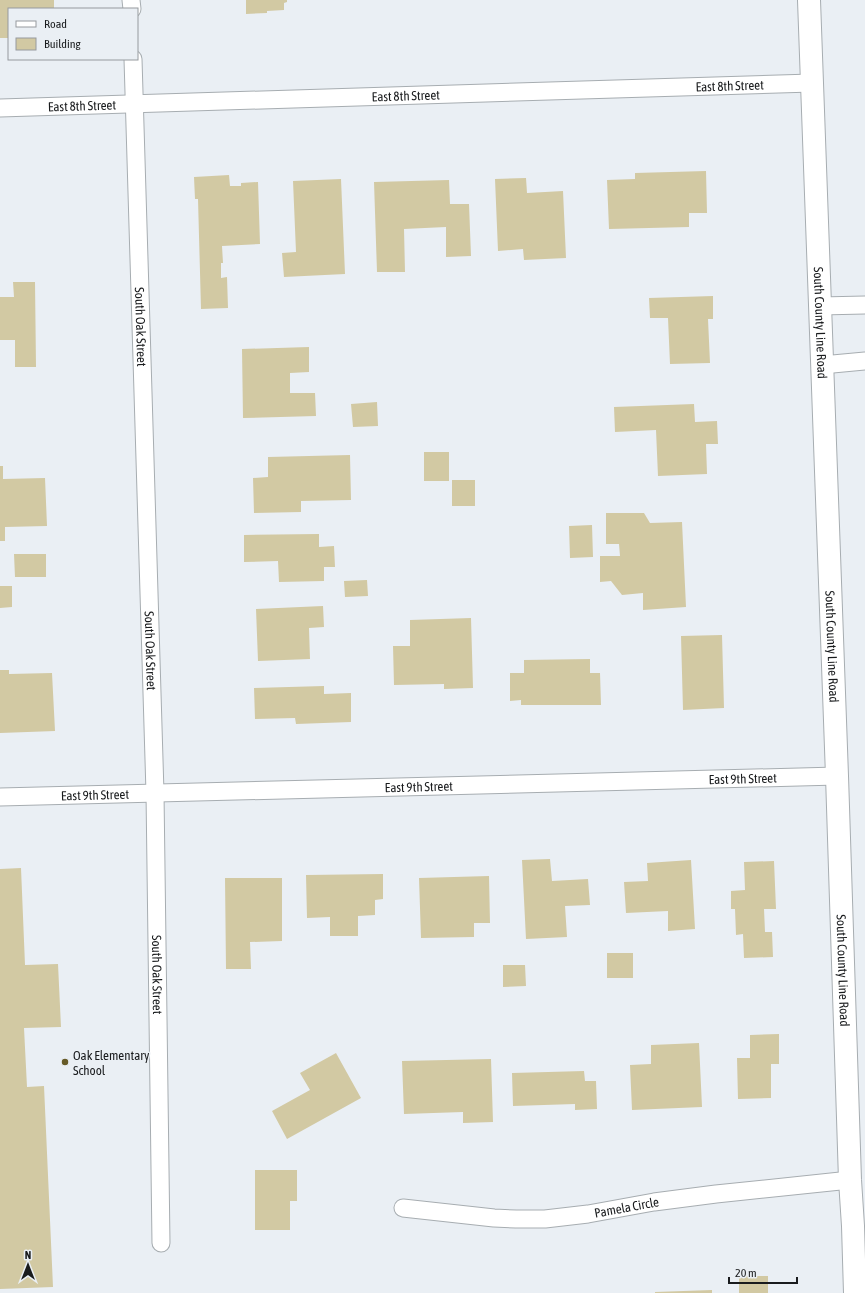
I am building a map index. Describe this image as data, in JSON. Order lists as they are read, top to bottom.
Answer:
{
  "streets": {
    "main road": ["South County Line Road"],
    "street": [
      "East 8th Street",
      "South Oak Street",
      "East 9th Street",
      "Pamela Circle"
    ]
  },
  "crossings": [
    ["East 8th Street", "South County Line Road"],
    ["East 8th Street", "South Oak Street"],
    ["South County Line Road", "East 9th Street"],
    ["South County Line Road", "Pamela Circle"],
    ["South Oak Street", "East 9th Street"]
  ],
  "places": ["Oak Elementary School"],
  "legend": ["Road", "Building"],
  "scale_bar": "20 m",
  "north": "top"
}
